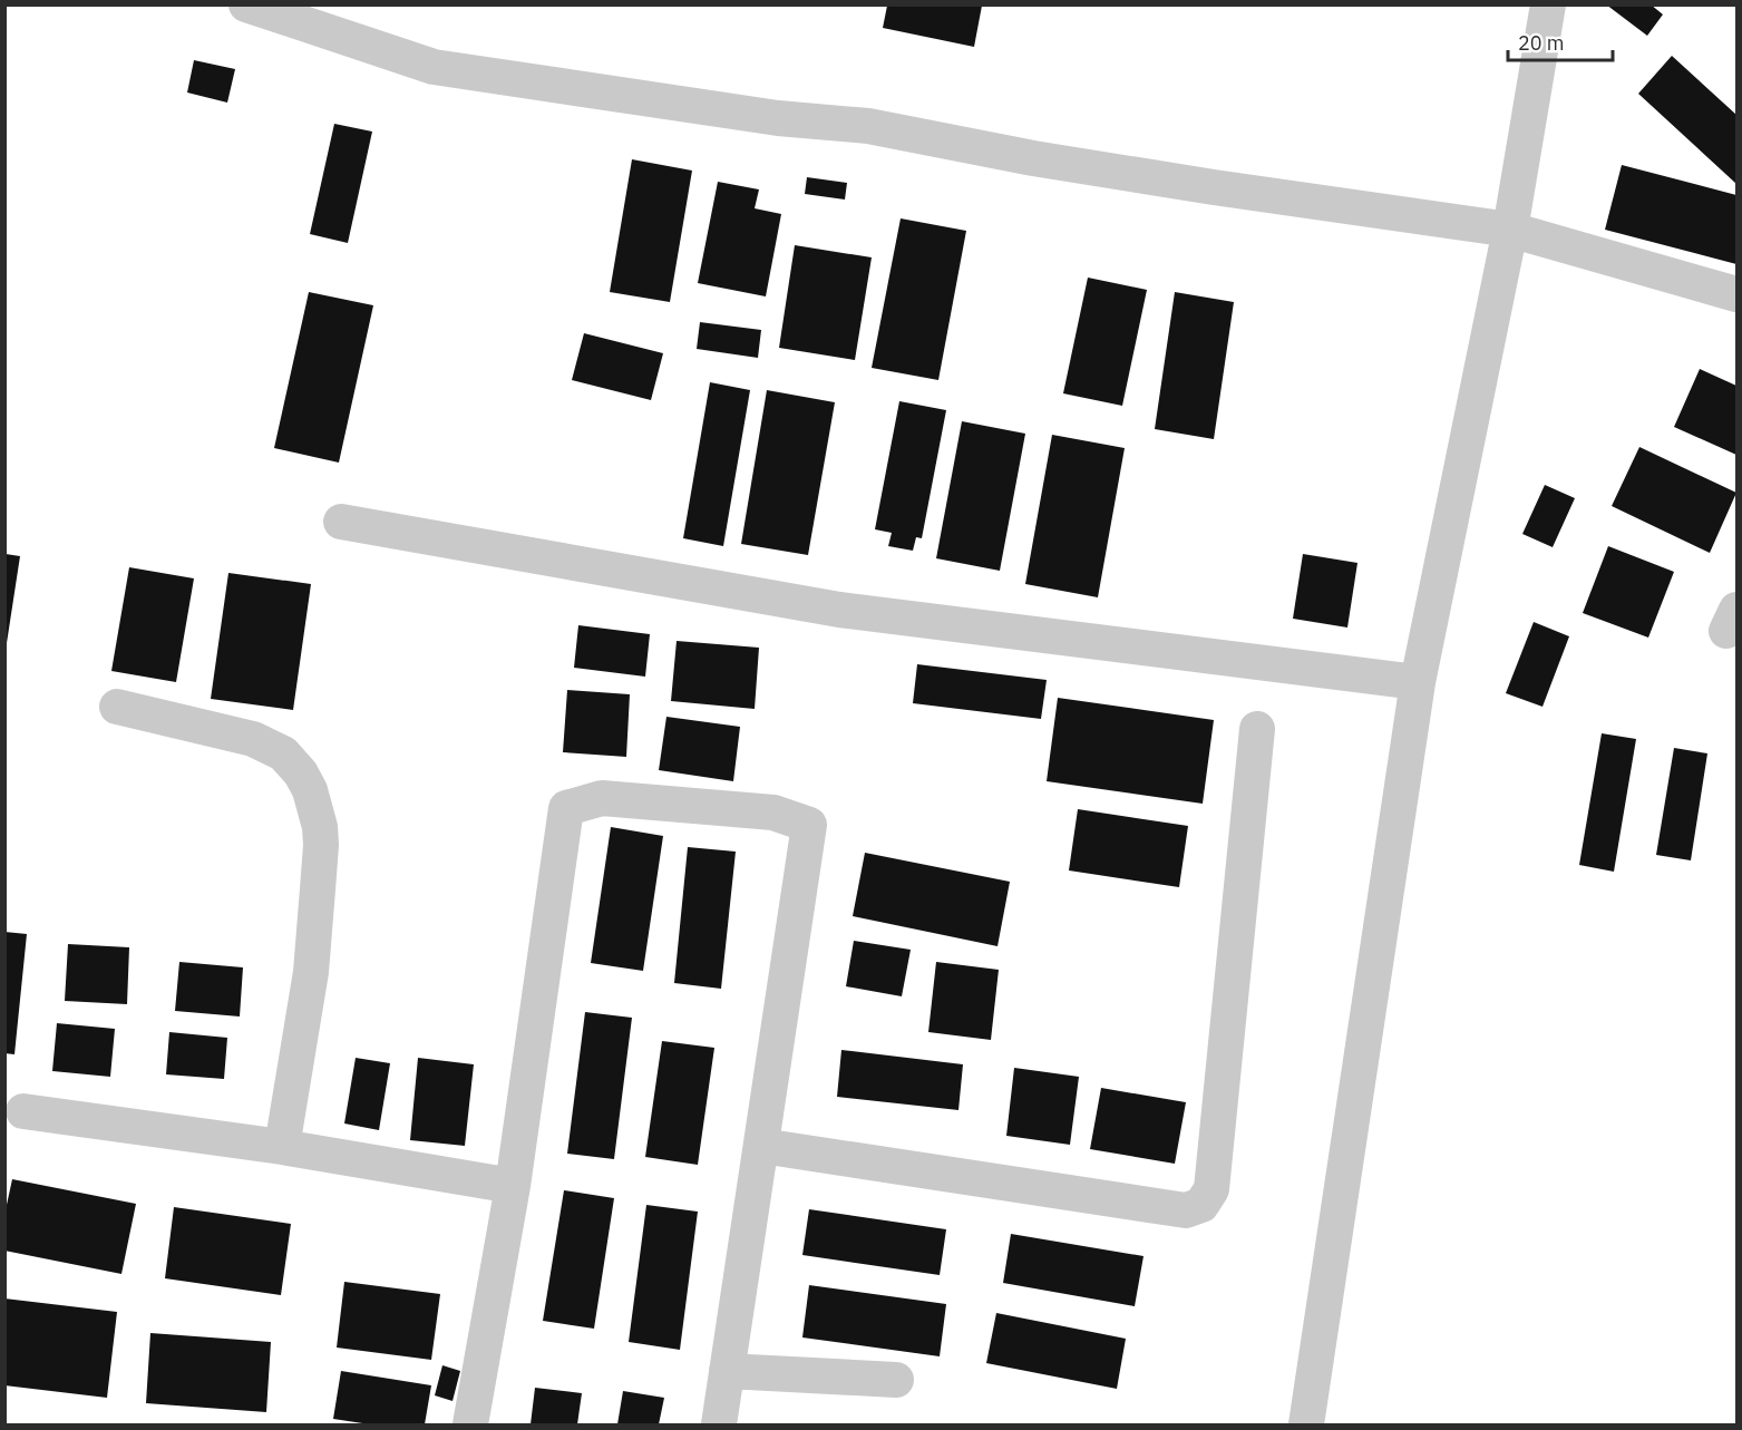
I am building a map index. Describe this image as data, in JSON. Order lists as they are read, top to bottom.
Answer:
{
  "scale_bar": "20 m"
}
